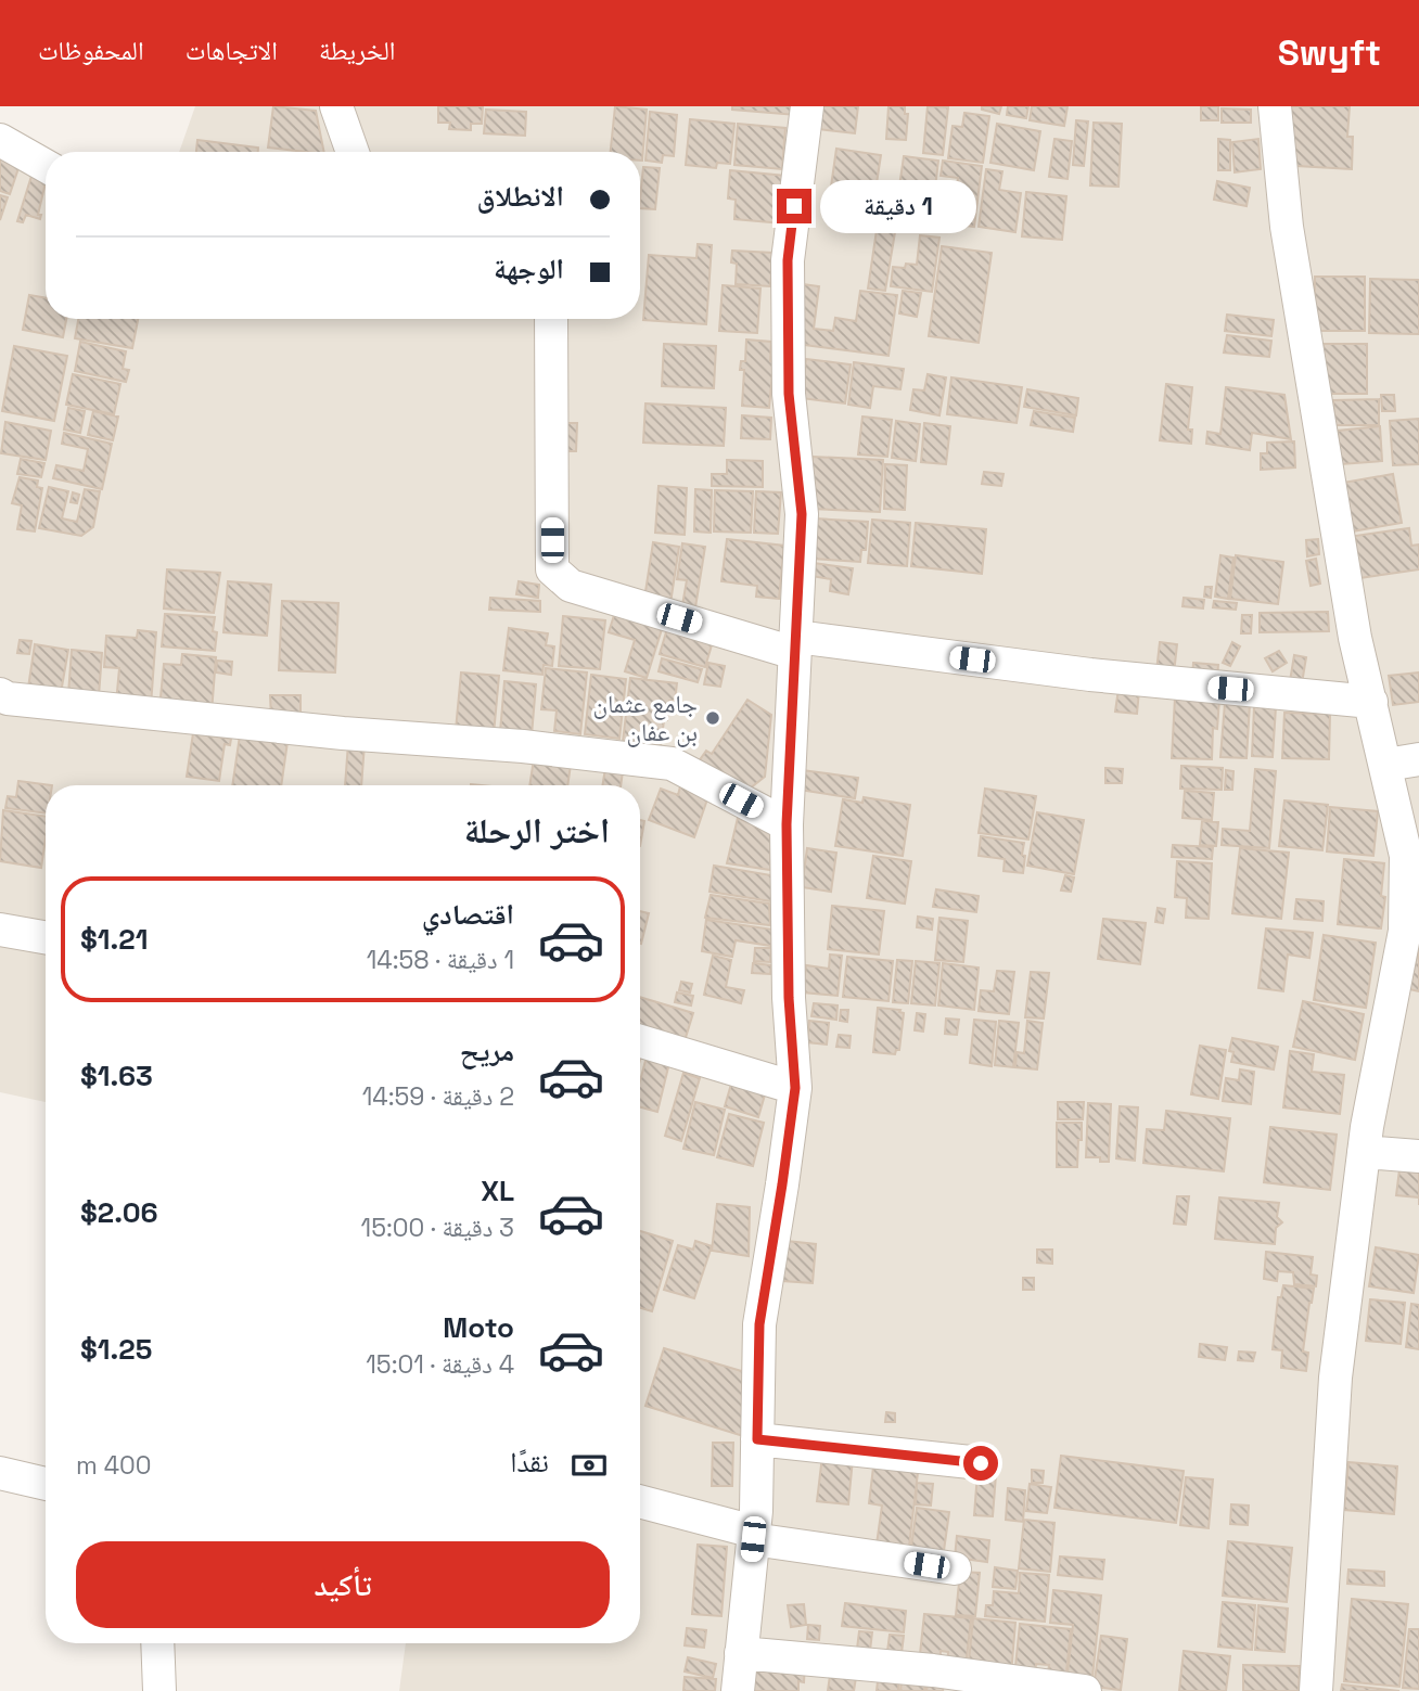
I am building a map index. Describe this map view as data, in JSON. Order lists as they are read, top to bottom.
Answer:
{
  "places": ["جامع عثمان بن عفان"],
  "page": {
    "header": "Swyft",
    "nav": ["الخريطة", "الاتجاهات", "المحفوظات"],
    "banner": ["الانطلاق", "الوجهة"],
    "bubble": "1 دقيقة",
    "heading": "اختر الرحلة",
    "list": [
      {
        "name": "اقتصادي",
        "note": "1 دقيقة · 14:58",
        "value": "$1.21"
      },
      {
        "name": "مريح",
        "note": "2 دقيقة · 14:59",
        "value": "$1.63"
      },
      {
        "name": "XL",
        "note": "3 دقيقة · 15:00",
        "value": "$2.06"
      },
      {
        "name": "Moto",
        "note": "4 دقيقة · 15:01",
        "value": "$1.25"
      }
    ],
    "pay": ["نقدًا", "400 m"],
    "buttons": "تأكيد"
  }
}
